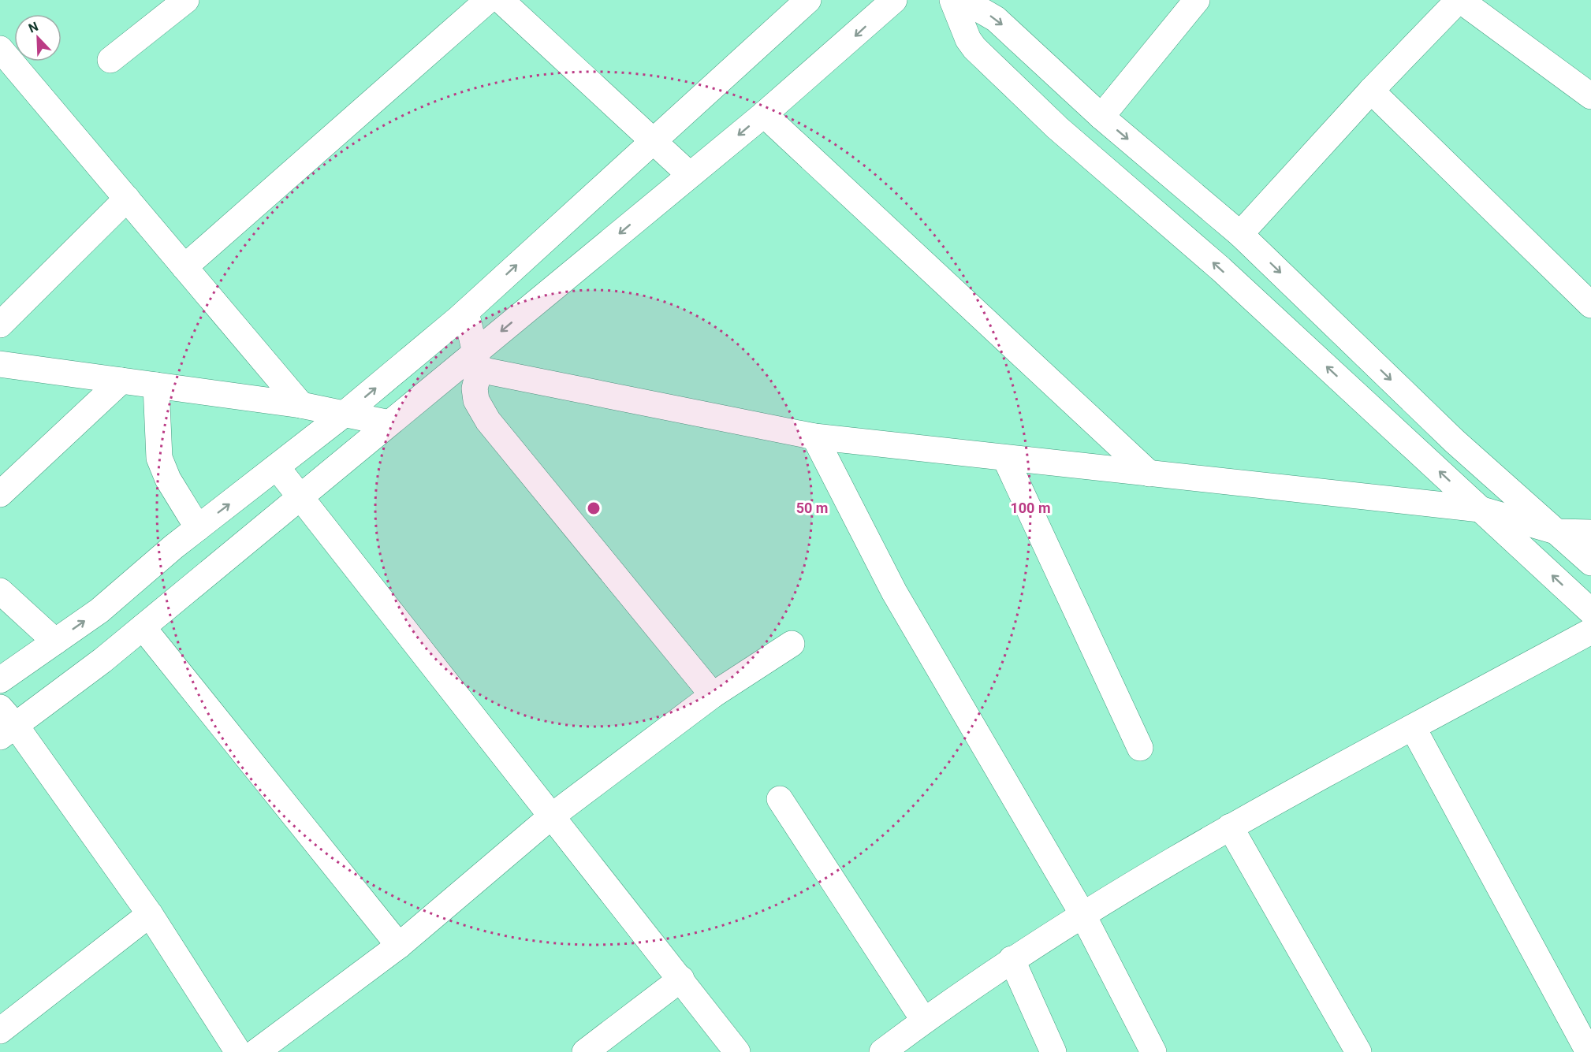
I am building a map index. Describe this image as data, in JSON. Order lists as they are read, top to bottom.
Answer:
{
  "north": "top left",
  "rings": ["50 m", "100 m"]
}
